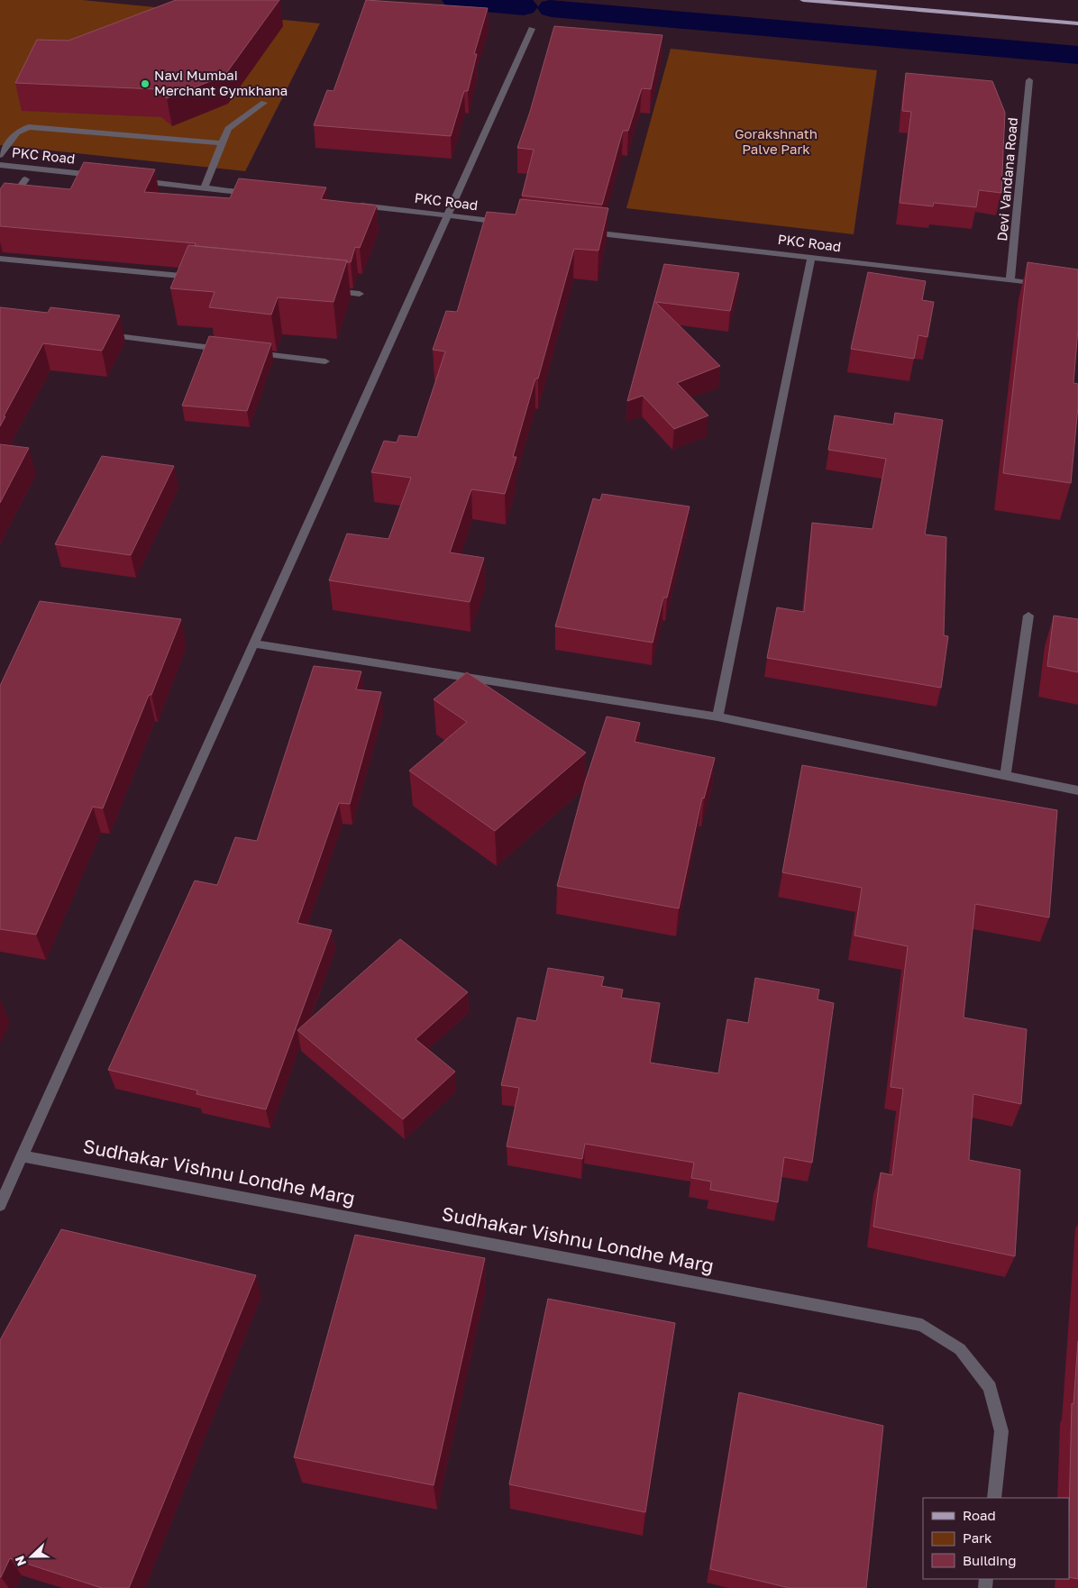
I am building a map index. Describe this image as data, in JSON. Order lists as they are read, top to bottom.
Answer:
{
  "streets": {
    "street": ["PKC Road", "Devi Vandana Road", "Sudhakar Vishnu Londhe Marg"]
  },
  "crossings": [
    ["PKC Road", "Devi Vandana Road"]
  ],
  "parks": ["Gorakshnath Palve Park"],
  "places": ["Navi Mumbai Merchant Gymkhana"],
  "legend": ["Road", "Park", "Building"],
  "north": "left"
}
